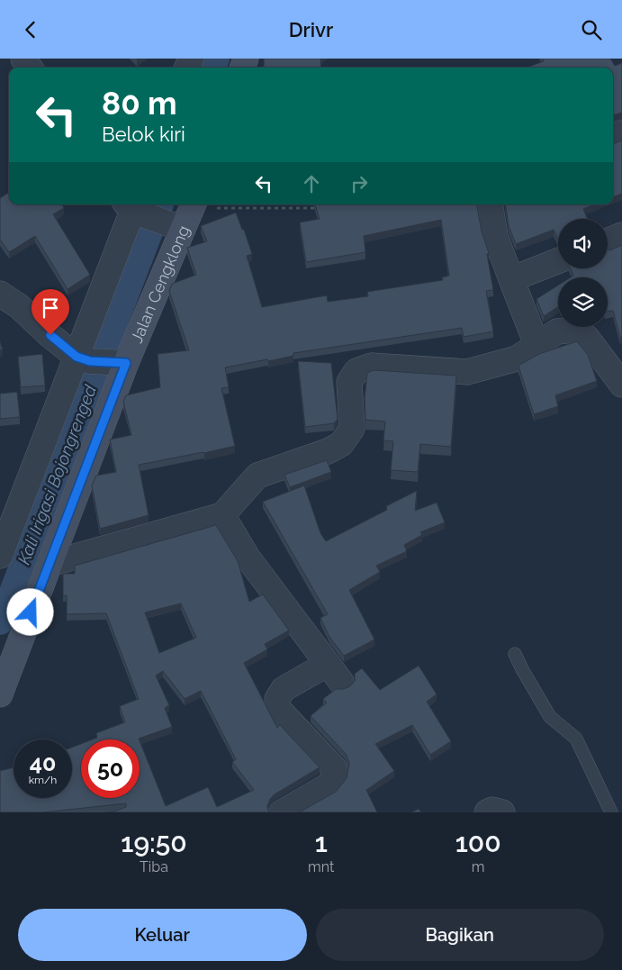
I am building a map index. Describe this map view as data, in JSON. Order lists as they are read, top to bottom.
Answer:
{
  "streets": {
    "main road": ["Jalan Cengklong"]
  },
  "water": ["Kali Irigasi Bojongrenged"],
  "page": {
    "header": "Drivr",
    "turn": ["80 m", "Belok kiri"],
    "speed": "40 km/h",
    "limit": "50",
    "eta": [
      "19:50",
      "Tiba",
      "1",
      "mnt",
      "100",
      "m"
    ],
    "buttons": ["Keluar", "Bagikan"]
  }
}
